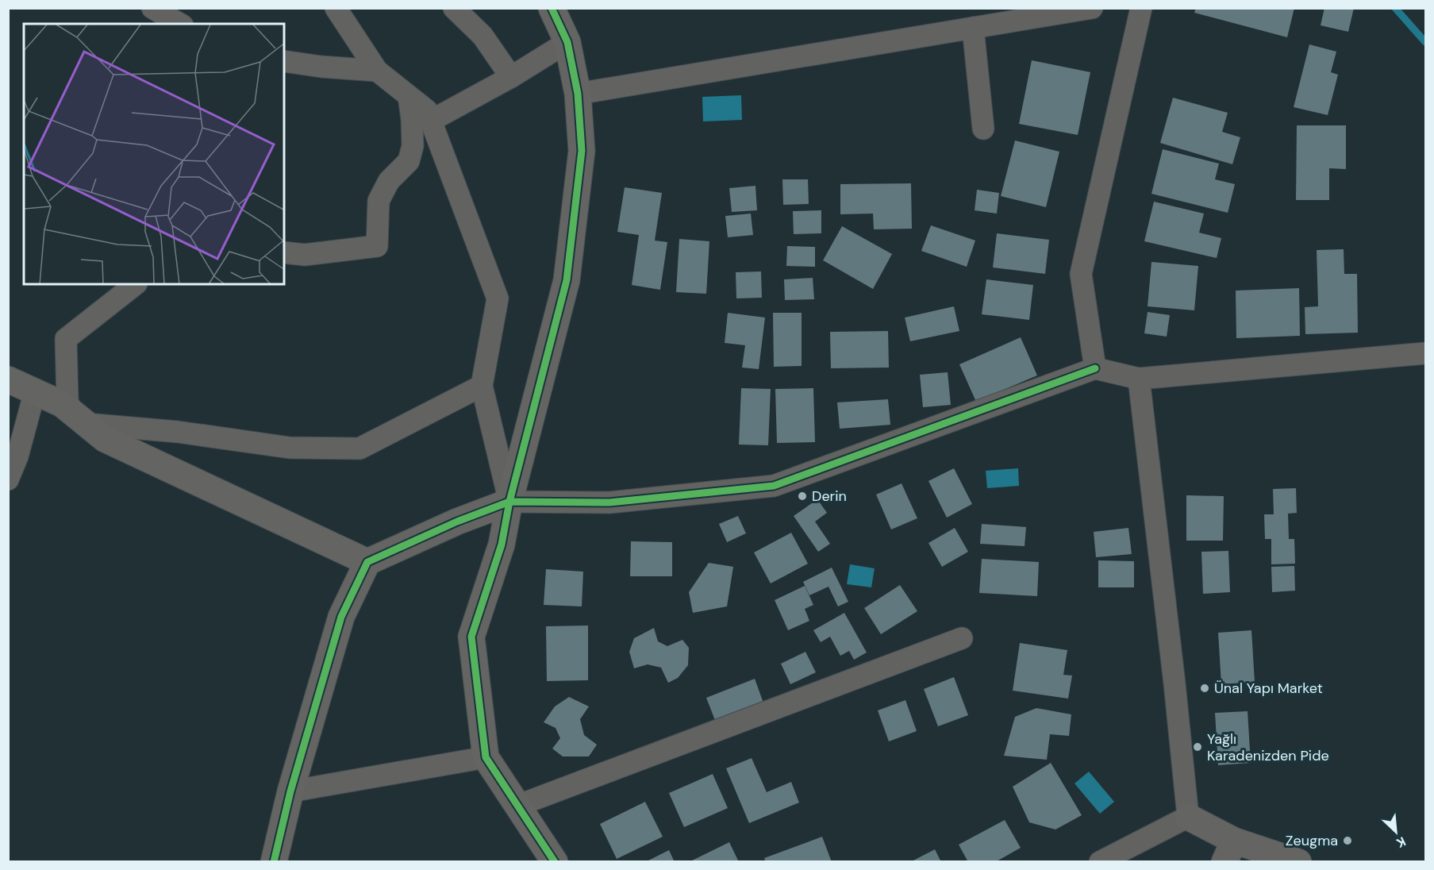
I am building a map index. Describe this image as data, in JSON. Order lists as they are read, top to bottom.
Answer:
{
  "places": [
    "Derin",
    "Ünal Yapı Market",
    "Yağlı Karadenizden Pide",
    "Zeugma"
  ],
  "north": "bottom right"
}
